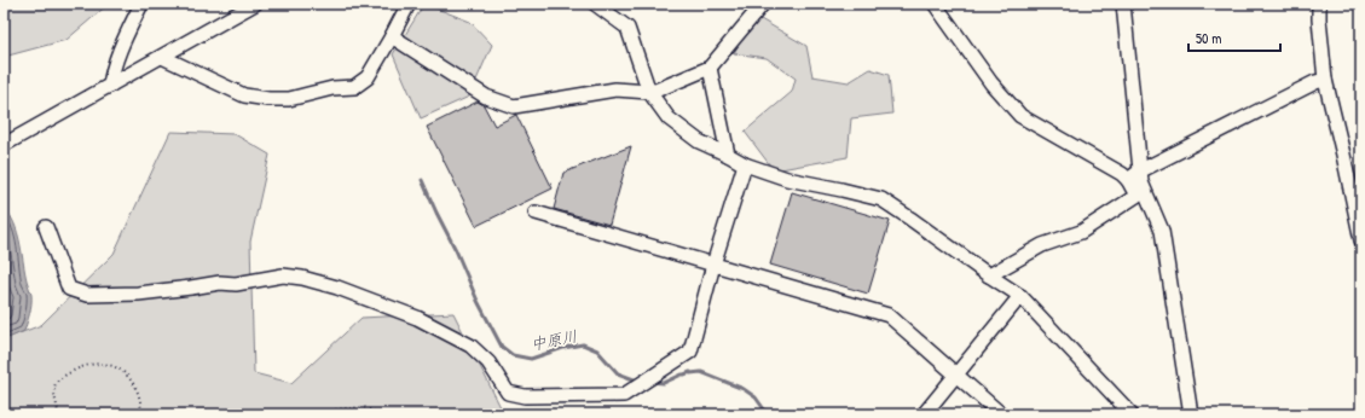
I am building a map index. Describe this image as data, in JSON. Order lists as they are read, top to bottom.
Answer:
{
  "water": ["中原川"],
  "scale_bar": "50 m"
}
